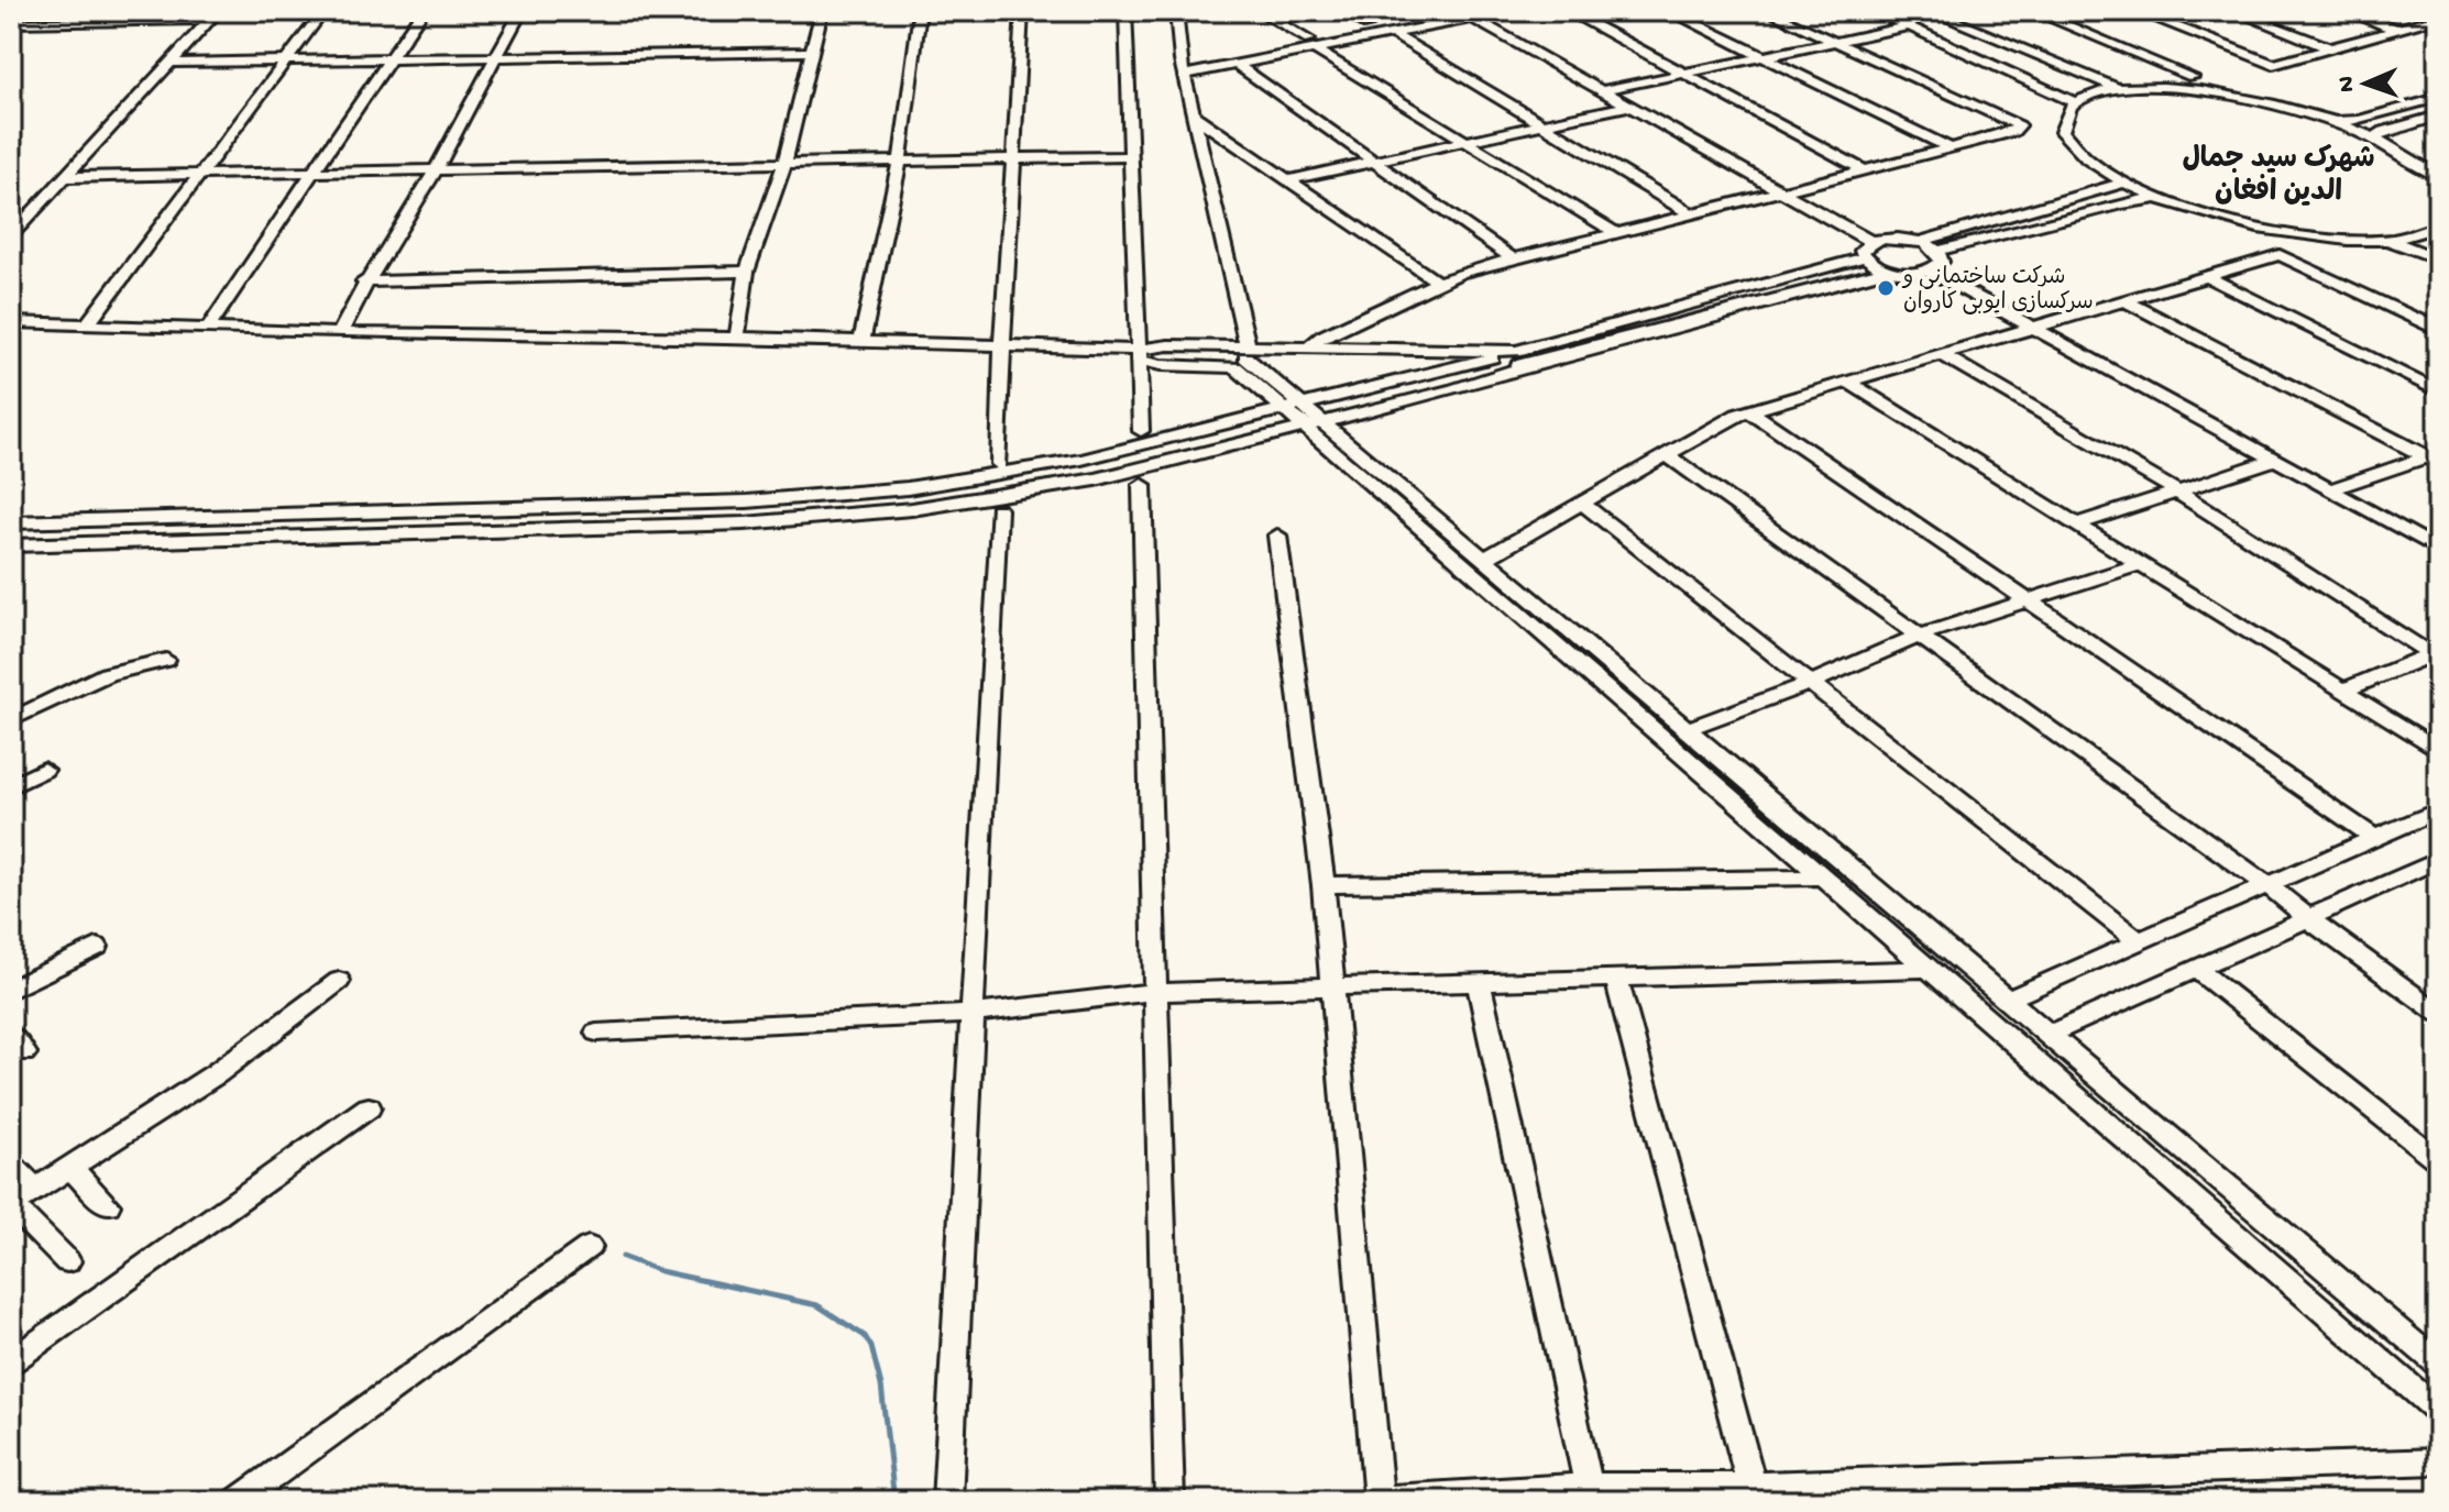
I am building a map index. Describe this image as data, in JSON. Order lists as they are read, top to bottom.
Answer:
{
  "districts": ["شهرک سید جمال الدین افغان"],
  "places": ["شرکت ساختمانی و سرکسازی ایوبی کاروان"],
  "north": "left"
}
